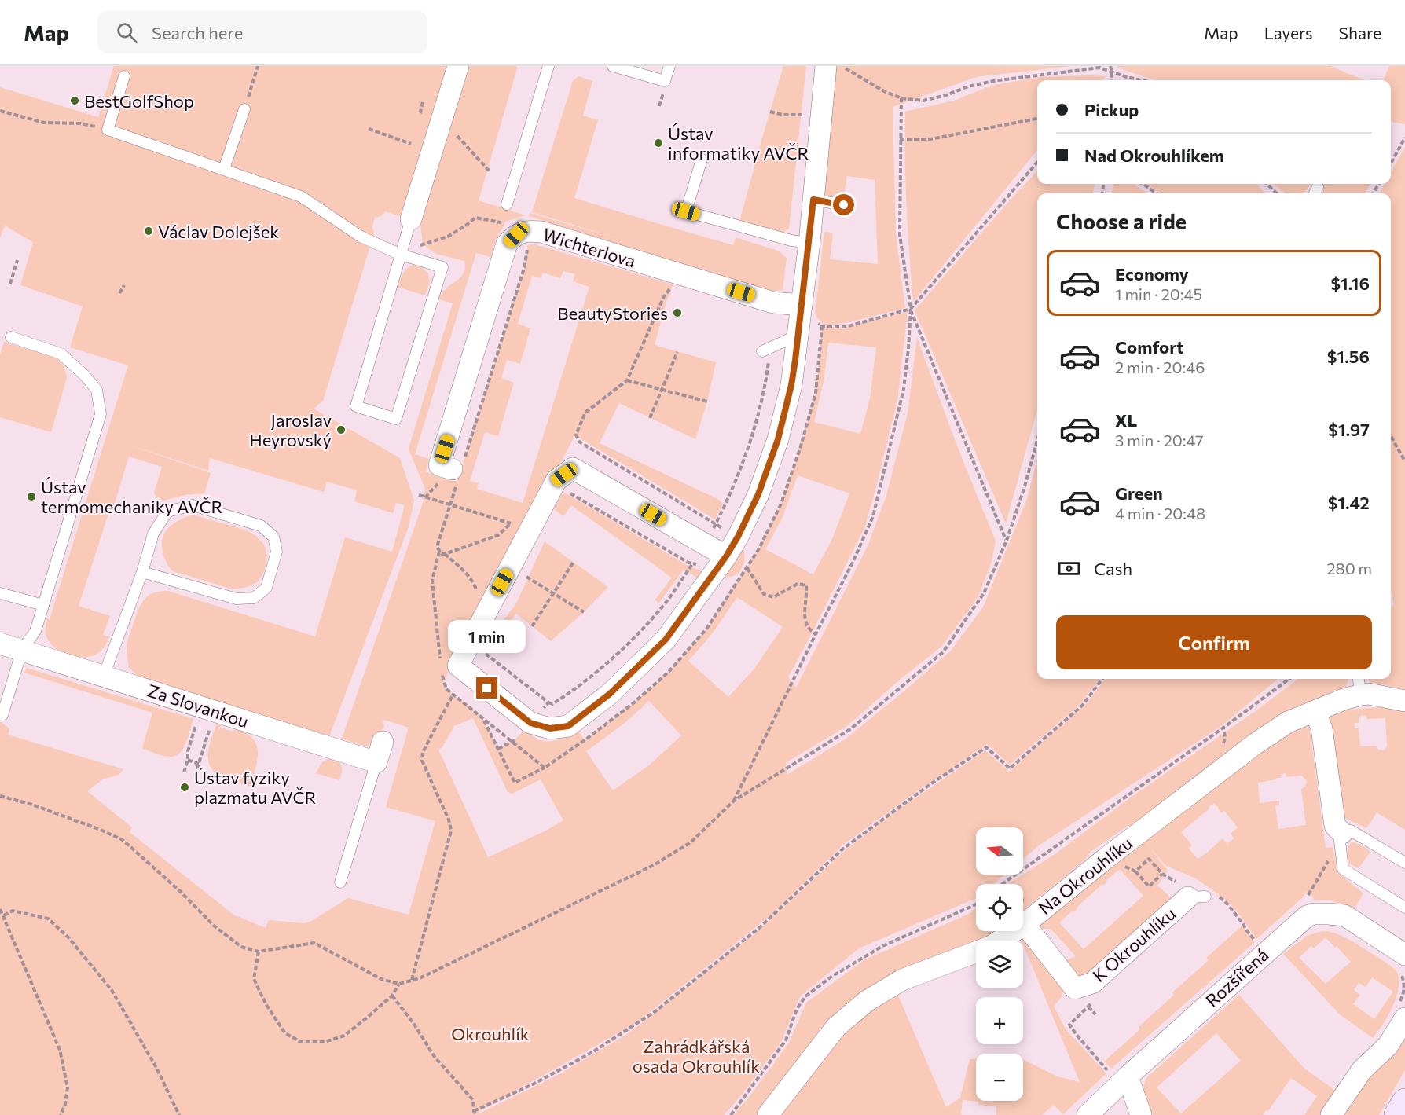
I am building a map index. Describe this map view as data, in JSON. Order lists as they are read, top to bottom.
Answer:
{
  "streets": {
    "street": [
      "Wichterlova",
      "Za Slovankou",
      "Na Okrouhlíku",
      "K Okrouhlíku",
      "Rozšířená"
    ]
  },
  "crossings": [
    ["Na Okrouhlíku", "K Okrouhlíku"]
  ],
  "parks": ["Okrouhlík", "Zahrádkářská osada Okrouhlík"],
  "places": [
    "BestGolfShop",
    "Ústav informatiky AVČR",
    "Václav Dolejšek",
    "BeautyStories",
    "Jaroslav Heyrovský",
    "Ústav termomechaniky AVČR",
    "Ústav fyziky plazmatu AVČR"
  ],
  "north": "left",
  "page": {
    "header": "Map",
    "search": "Search here",
    "nav": ["Map", "Layers", "Share"],
    "banner": ["Pickup", "Nad Okrouhlíkem"],
    "heading": "Choose a ride",
    "list": [
      {
        "name": "Economy",
        "note": "1 min · 20:45",
        "value": "$1.16"
      },
      {
        "name": "Comfort",
        "note": "2 min · 20:46",
        "value": "$1.56"
      },
      {
        "name": "XL",
        "note": "3 min · 20:47",
        "value": "$1.97"
      },
      {
        "name": "Green",
        "note": "4 min · 20:48",
        "value": "$1.42"
      }
    ],
    "pay": ["Cash", "280 m"],
    "buttons": "Confirm",
    "bubble": "1 min",
    "map_buttons": ["+", "−"]
  }
}
